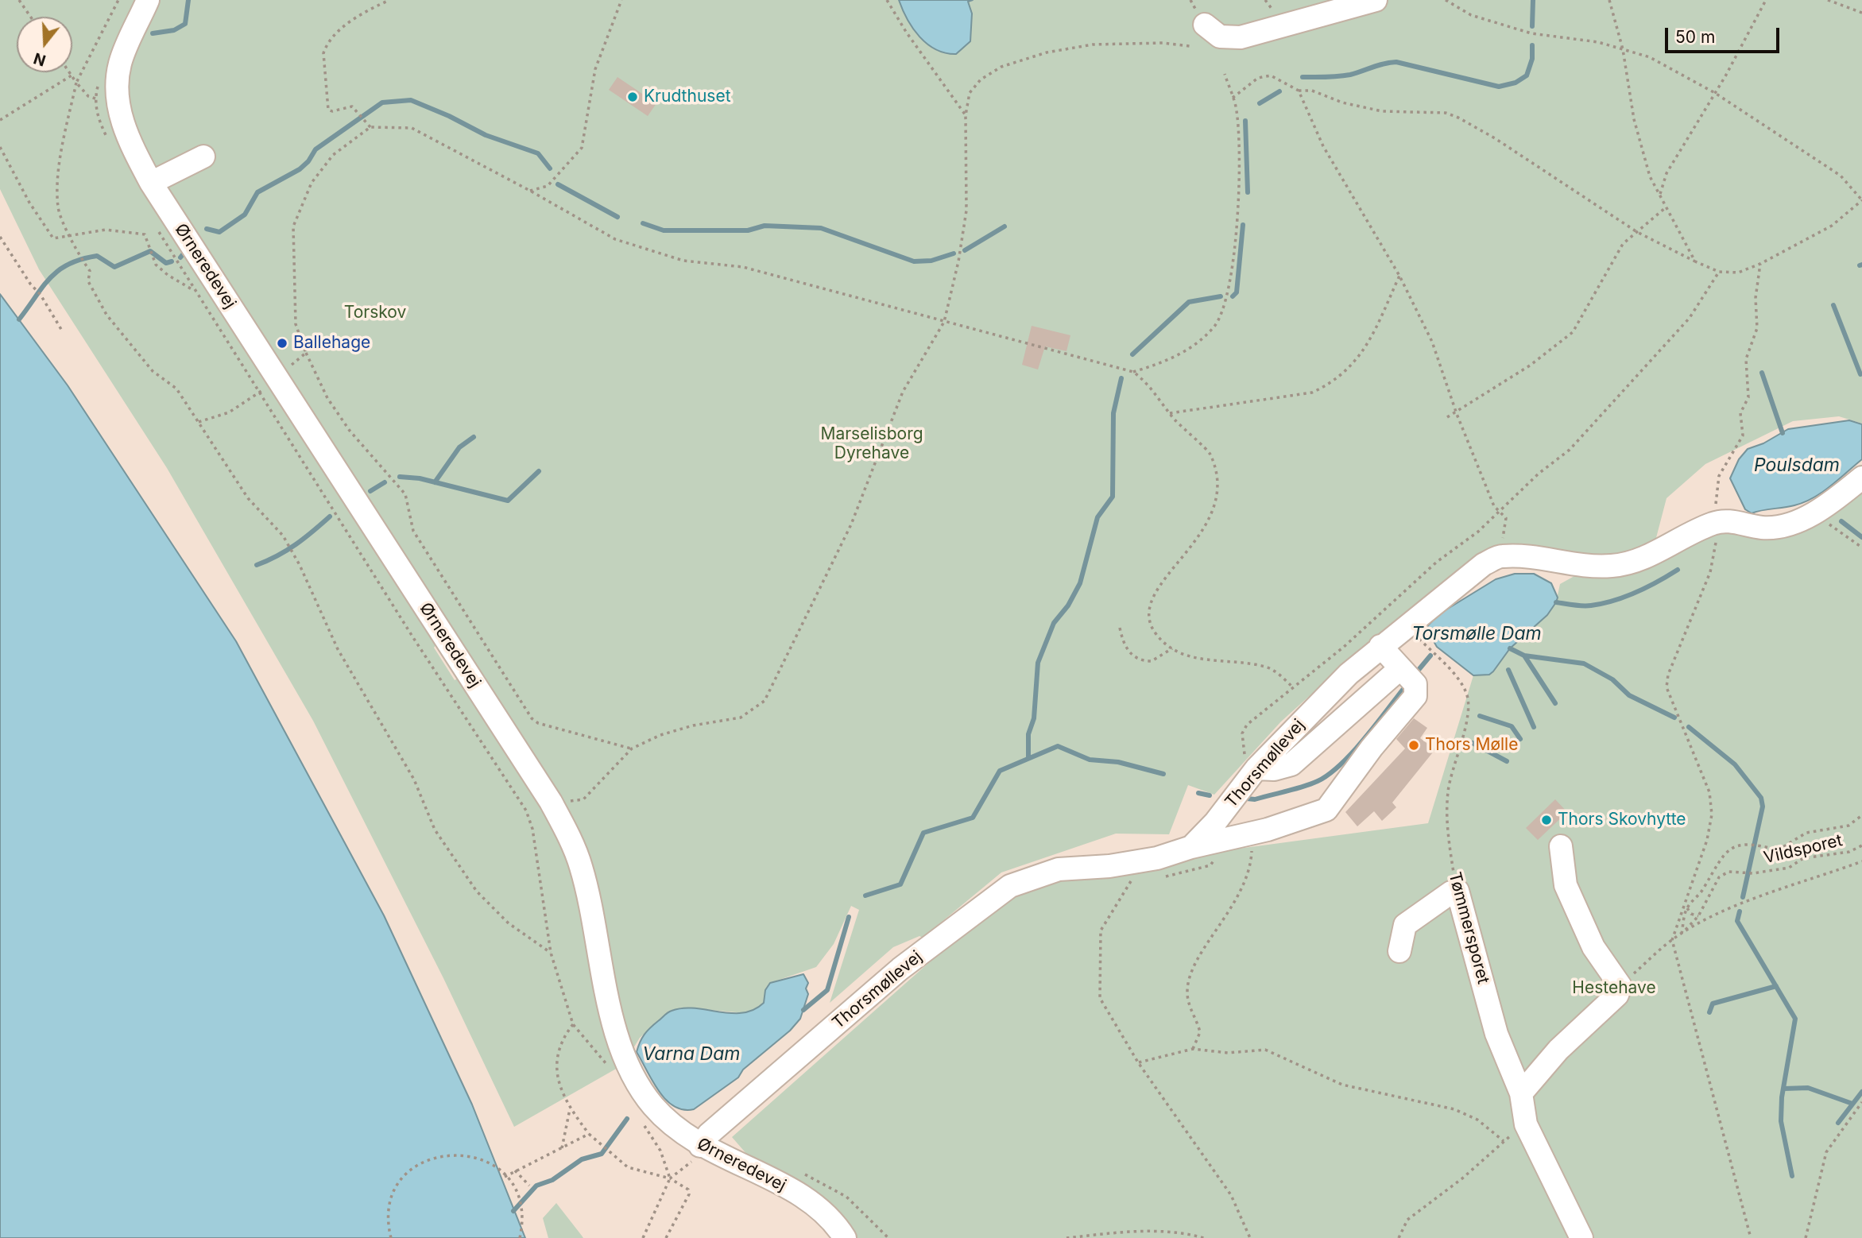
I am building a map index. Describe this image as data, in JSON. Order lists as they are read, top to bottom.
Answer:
{
  "streets": {
    "street": ["Ørneredevej", "Thorsmøllevej", "Tømmersporet"],
    "path": ["Vildsporet"]
  },
  "crossings": [
    ["Ørneredevej", "Thorsmøllevej"],
    ["Thorsmøllevej", "Tømmersporet"]
  ],
  "water": ["Poulsdam", "Torsmølle Dam", "Varna Dam"],
  "parks": ["Torskov", "Marselisborg Dyrehave", "Hestehave"],
  "places": [
    "Krudthuset",
    "Ballehage",
    "Thors Mølle",
    "Thors Skovhytte"
  ],
  "scale_bar": "50 m",
  "north": "bottom"
}
